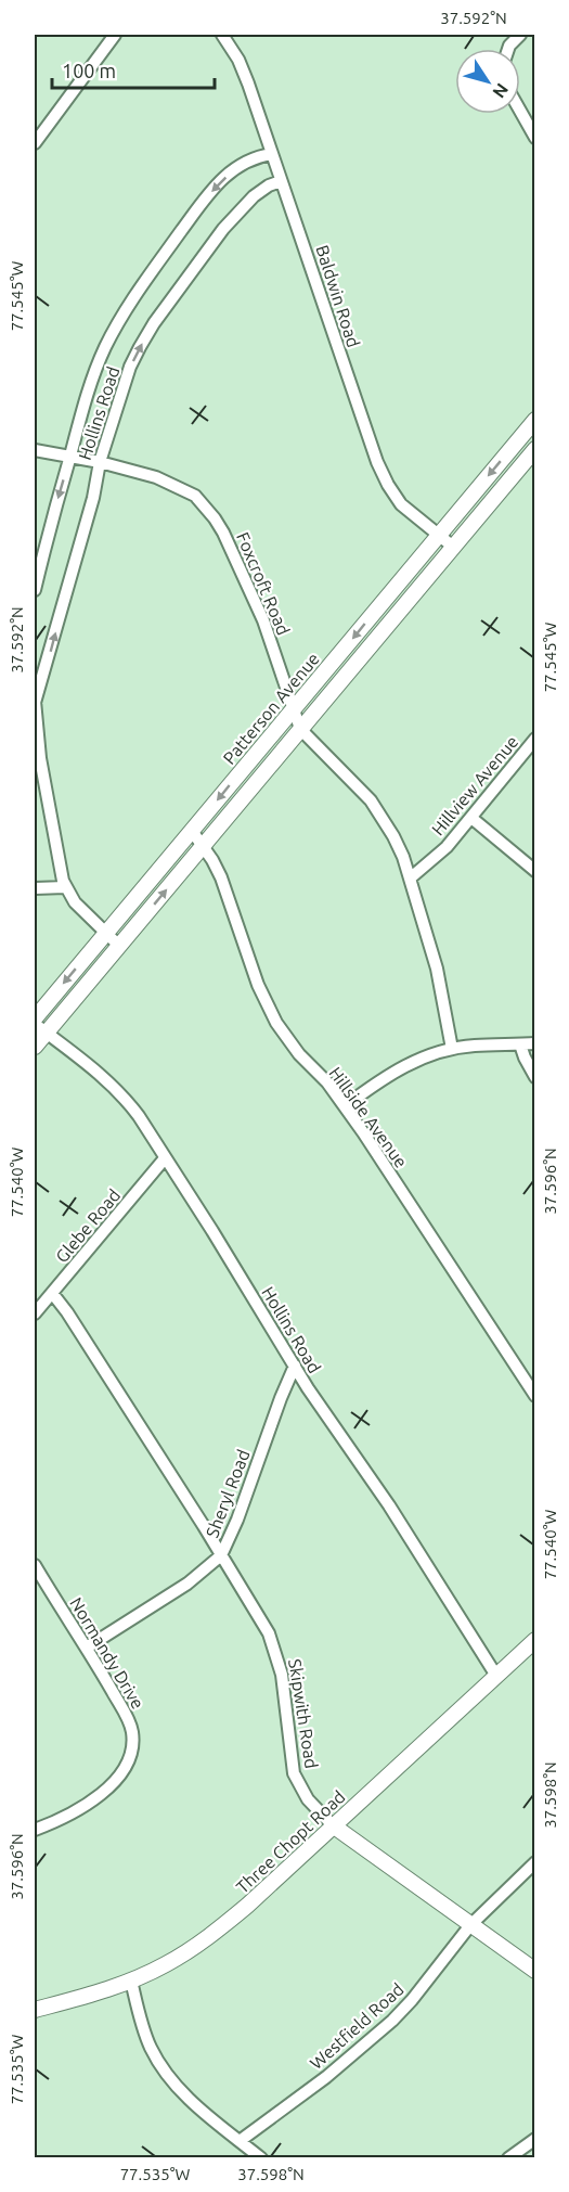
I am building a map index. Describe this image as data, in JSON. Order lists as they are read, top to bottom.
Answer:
{
  "streets": {
    "main road": ["Patterson Avenue", "Skipwith Road", "Three Chopt Road"],
    "street": [
      "Baldwin Road",
      "Hollins Road",
      "Foxcroft Road",
      "Hillview Avenue",
      "Hillside Avenue",
      "Glebe Road",
      "Sheryl Road",
      "Normandy Drive",
      "Westfield Road"
    ]
  },
  "crossings": [
    ["Baldwin Road", "Hollins Road"],
    ["Baldwin Road", "Patterson Avenue"],
    ["Hollins Road", "Foxcroft Road"],
    ["Hollins Road", "Patterson Avenue"],
    ["Hollins Road", "Glebe Road"],
    ["Hollins Road", "Sheryl Road"],
    ["Hollins Road", "Three Chopt Road"],
    ["Foxcroft Road", "Patterson Avenue"],
    ["Foxcroft Road", "Hillview Avenue"],
    ["Patterson Avenue", "Hillside Avenue"],
    ["Glebe Road", "Skipwith Road"],
    ["Sheryl Road", "Normandy Drive"],
    ["Sheryl Road", "Skipwith Road"],
    ["Skipwith Road", "Three Chopt Road"],
    ["Skipwith Road", "Westfield Road"]
  ],
  "scale_bar": "100 m",
  "north": "bottom right",
  "coordinates": [
    "37.592°N",
    "77.545°W",
    "37.596°N",
    "77.540°W",
    "37.598°N",
    "77.535°W"
  ]
}
